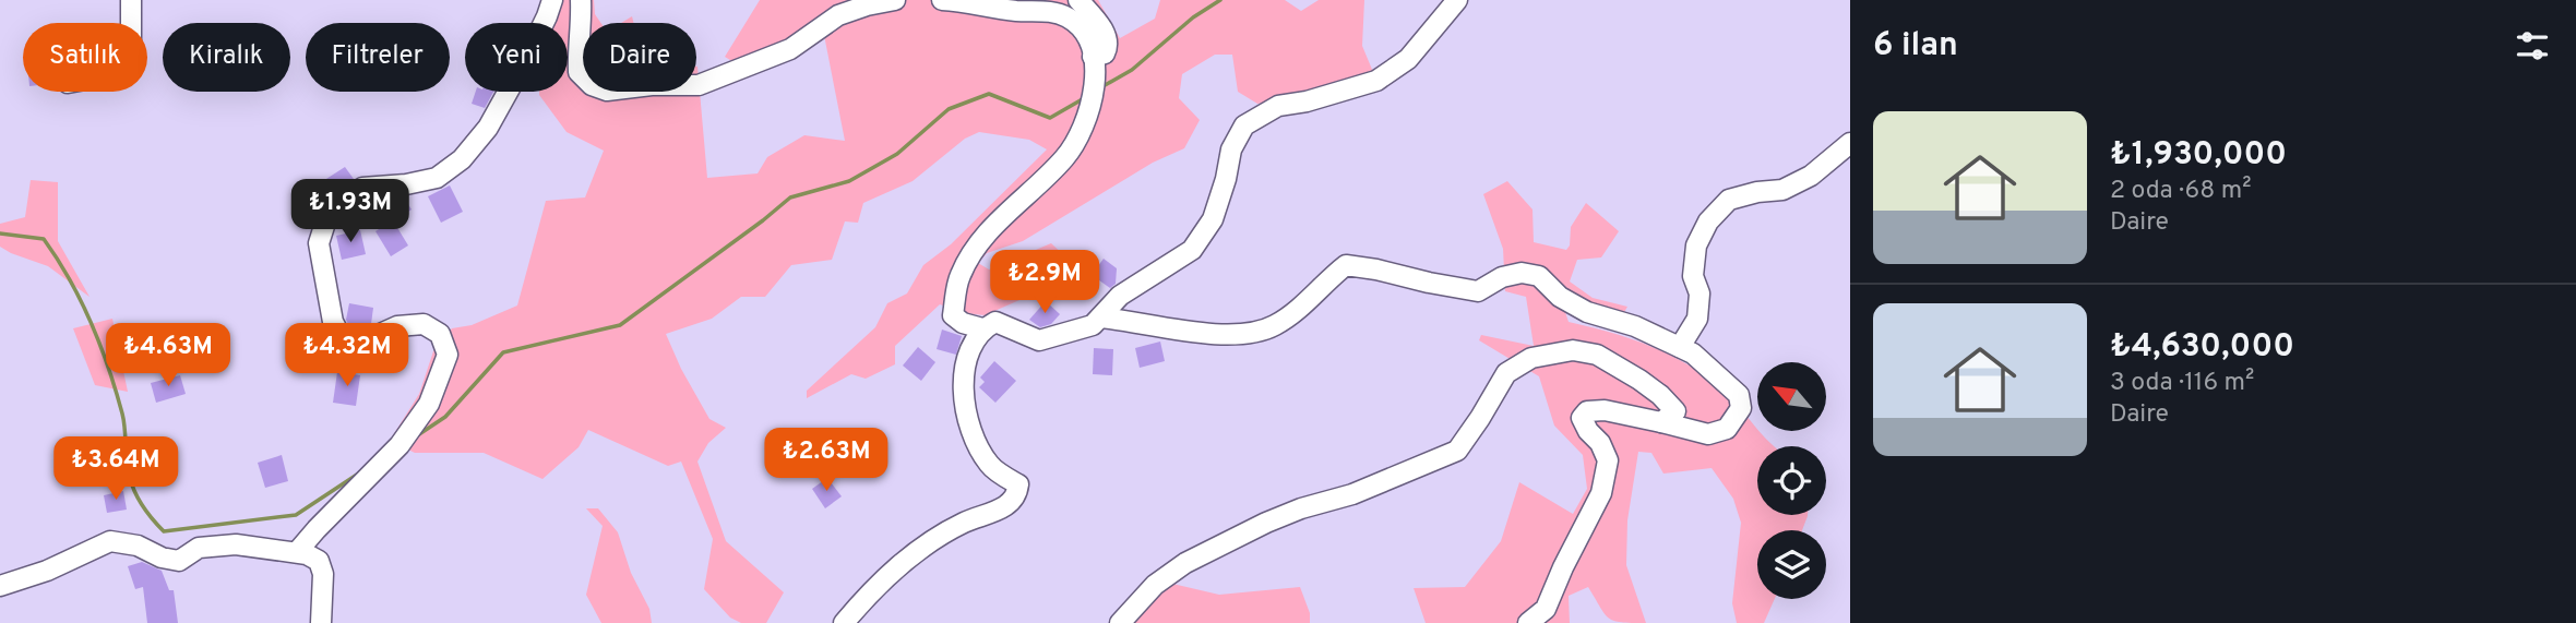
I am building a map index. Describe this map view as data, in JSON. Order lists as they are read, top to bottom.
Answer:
{
  "north": "top left",
  "page": {
    "heading": "6 ilan",
    "chip": [
      "Satılık",
      "Kiralık",
      "Filtreler",
      "Yeni",
      "Daire"
    ],
    "list": [
      {
        "name": "₺1,930,000",
        "note": "2 oda · 68 m² · Daire"
      },
      {
        "name": "₺4,630,000",
        "note": "3 oda · 116 m² · Daire"
      }
    ],
    "price": [
      "₺1.93M",
      "₺2.9M",
      "₺4.63M",
      "₺4.32M",
      "₺2.63M",
      "₺3.64M"
    ]
  }
}
